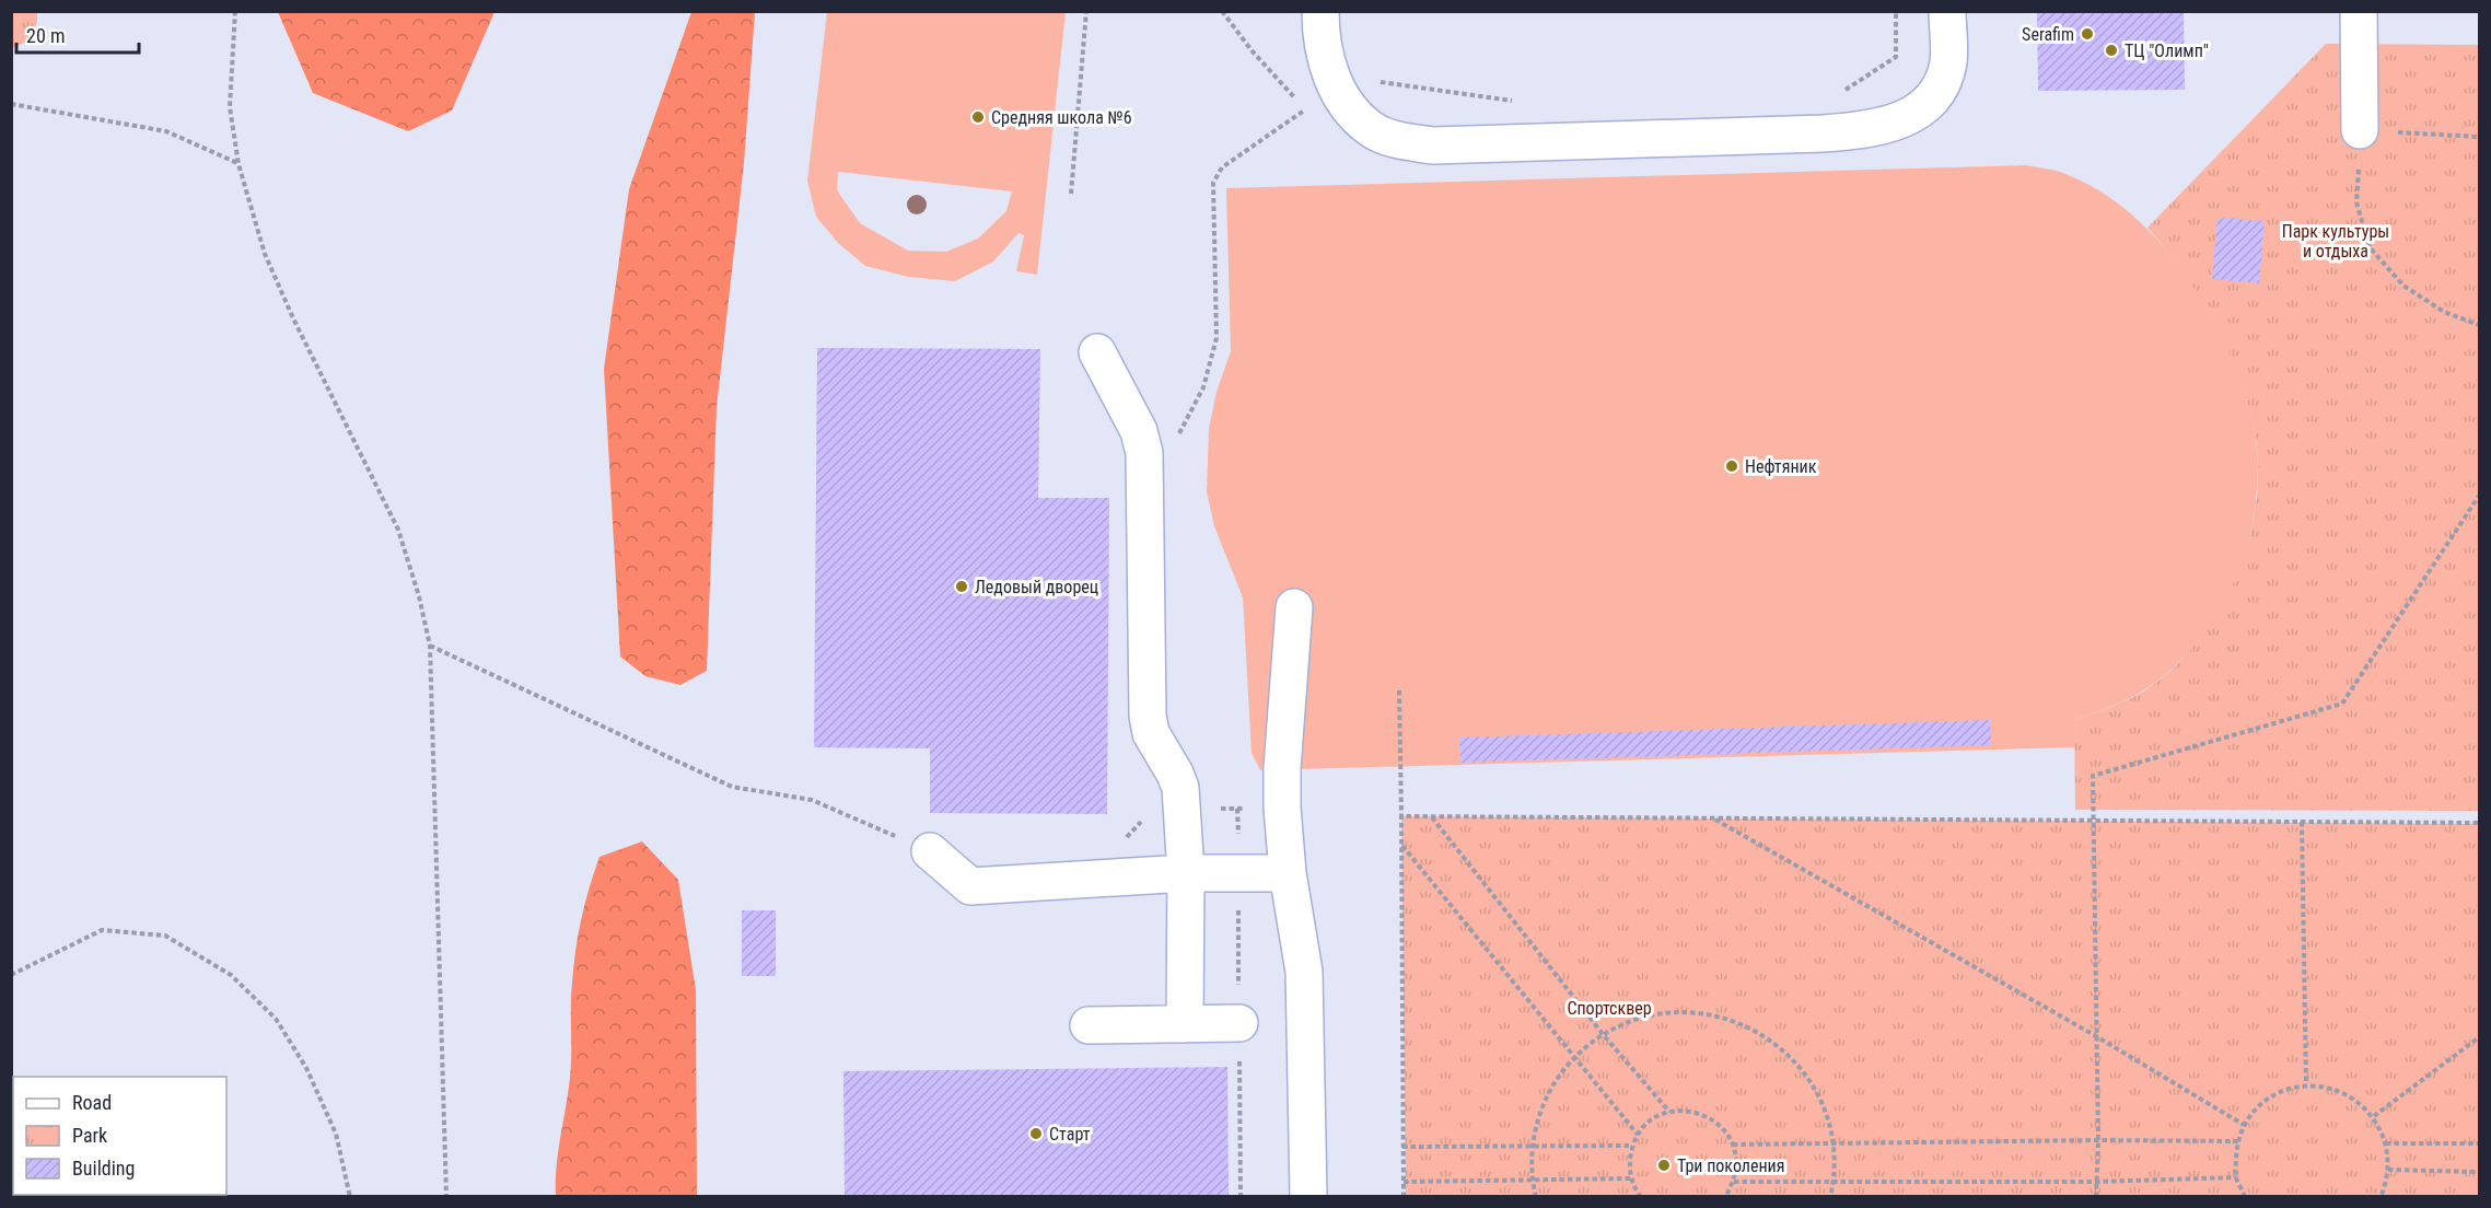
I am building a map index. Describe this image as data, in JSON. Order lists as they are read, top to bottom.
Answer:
{
  "parks": ["Парк культуры и отдыха", "Спортсквер"],
  "places": [
    "Serafim",
    "ТЦ \"Олимп\"",
    "Средняя школа №6",
    "Нефтяник",
    "Ледовый дворец",
    "Старт",
    "Три поколения"
  ],
  "legend": ["Road", "Park", "Building"],
  "scale_bar": "20 m"
}
